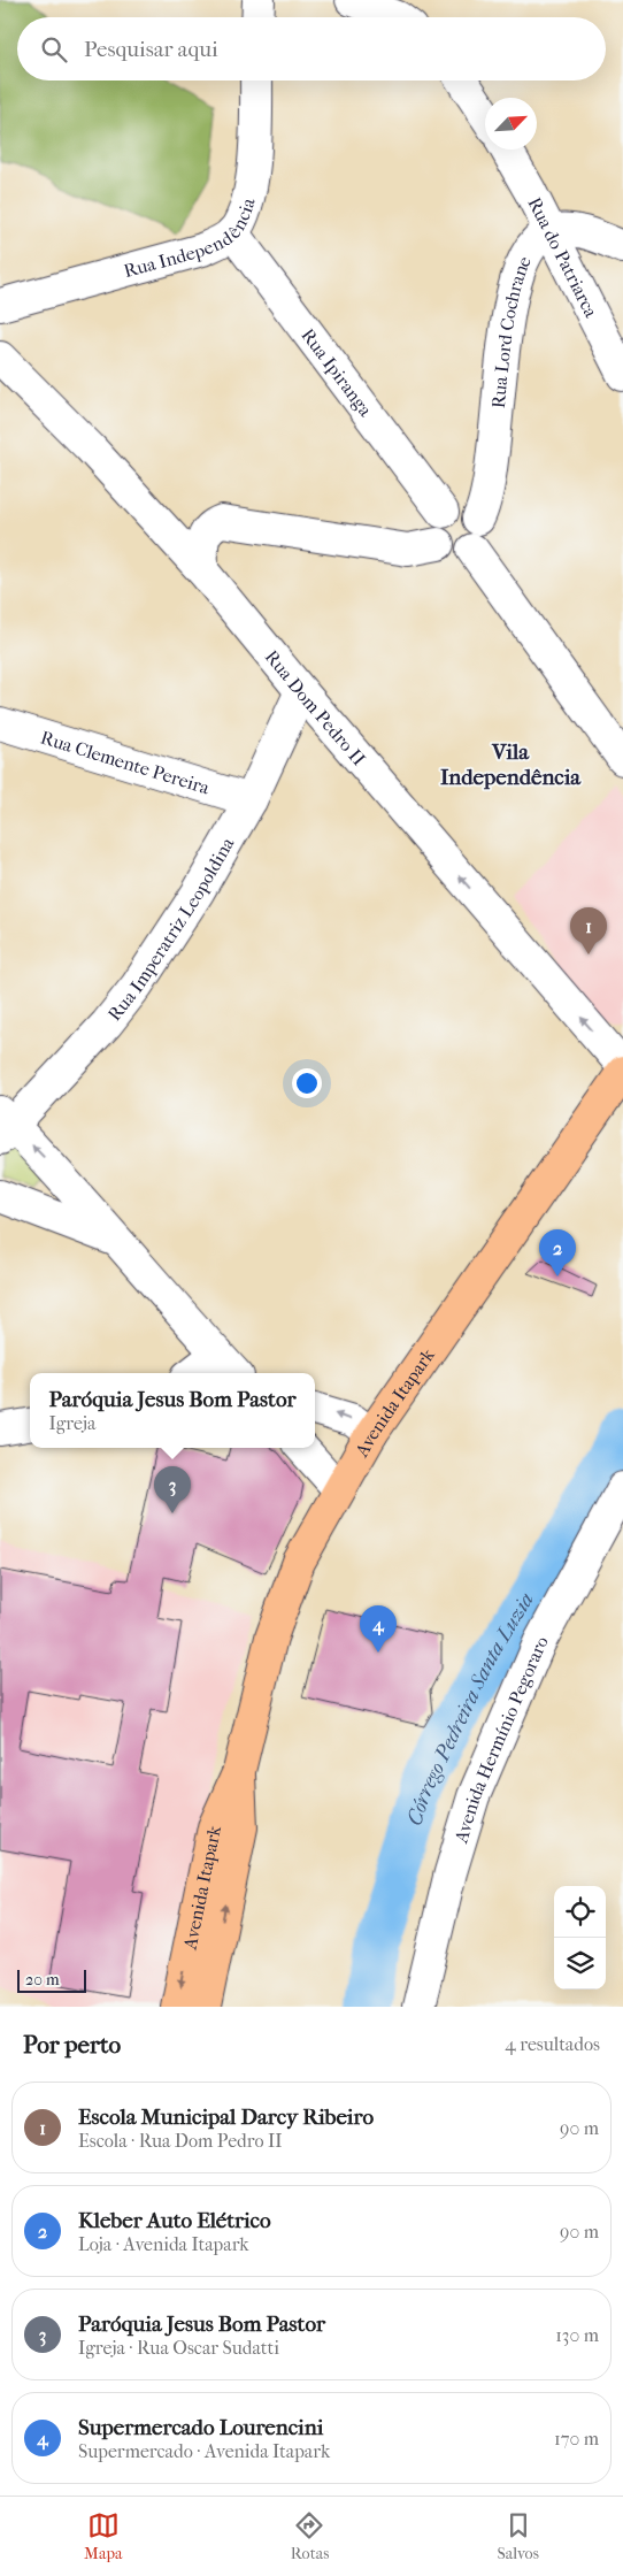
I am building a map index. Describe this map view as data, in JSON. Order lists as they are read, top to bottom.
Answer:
{
  "streets": {
    "main road": ["Avenida Itapark"],
    "street": [
      "Rua Independência",
      "Rua do Patriarca",
      "Rua Lord Cochrane",
      "Rua Ipiranga",
      "Rua Dom Pedro II",
      "Rua Clemente Pereira",
      "Rua Imperatriz Leopoldina",
      "Avenida Hermínio Pegoraro"
    ]
  },
  "crossings": [
    ["Rua Independência", "Rua Ipiranga"],
    ["Rua do Patriarca", "Rua Lord Cochrane"],
    ["Rua Lord Cochrane", "Rua Ipiranga"],
    ["Rua Dom Pedro II", "Rua Imperatriz Leopoldina"],
    ["Rua Clemente Pereira", "Rua Imperatriz Leopoldina"]
  ],
  "districts": ["Vila Independência"],
  "water": ["Córrego Pedreira Santa Luzia"],
  "scale_bar": "20 m",
  "north": "top right",
  "page": {
    "search": "Pesquisar aqui",
    "pins": [
      "1",
      "2",
      "3",
      "4"
    ],
    "popup": ["Paróquia Jesus Bom Pastor", "Igreja"],
    "scale": "20 m",
    "heading": ["Por perto", "4 resultados"],
    "list": [
      {
        "mark": "1",
        "name": "Escola Municipal Darcy Ribeiro",
        "note": "Escola · Rua Dom Pedro II",
        "value": "90 m"
      },
      {
        "mark": "2",
        "name": "Kleber Auto Elétrico",
        "note": "Loja · Avenida Itapark",
        "value": "90 m"
      },
      {
        "mark": "3",
        "name": "Paróquia Jesus Bom Pastor",
        "note": "Igreja · Rua Oscar Sudatti",
        "value": "130 m"
      },
      {
        "mark": "4",
        "name": "Supermercado Lourencini",
        "note": "Supermercado · Avenida Itapark",
        "value": "170 m"
      }
    ],
    "nav": ["Mapa", "Rotas", "Salvos"]
  }
}
